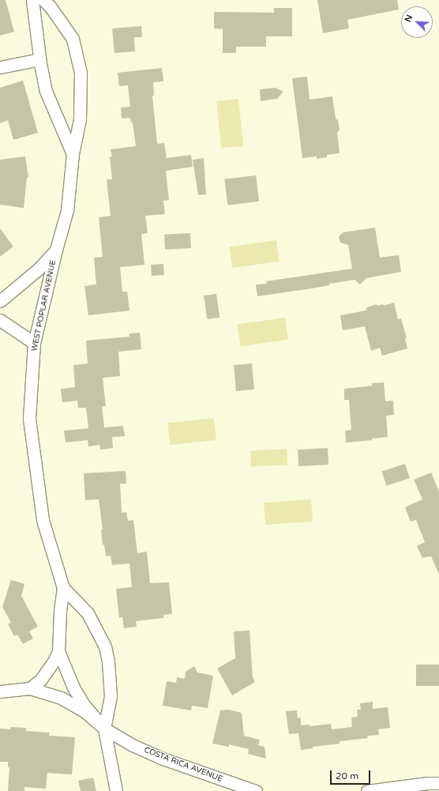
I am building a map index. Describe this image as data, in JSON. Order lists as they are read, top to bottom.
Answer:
{
  "streets": {
    "street": ["WEST POPLAR AVENUE", "COSTA RICA AVENUE"]
  },
  "crossings": [
    ["WEST POPLAR AVENUE", "COSTA RICA AVENUE"]
  ],
  "scale_bar": "20 m",
  "north": "top left"
}
